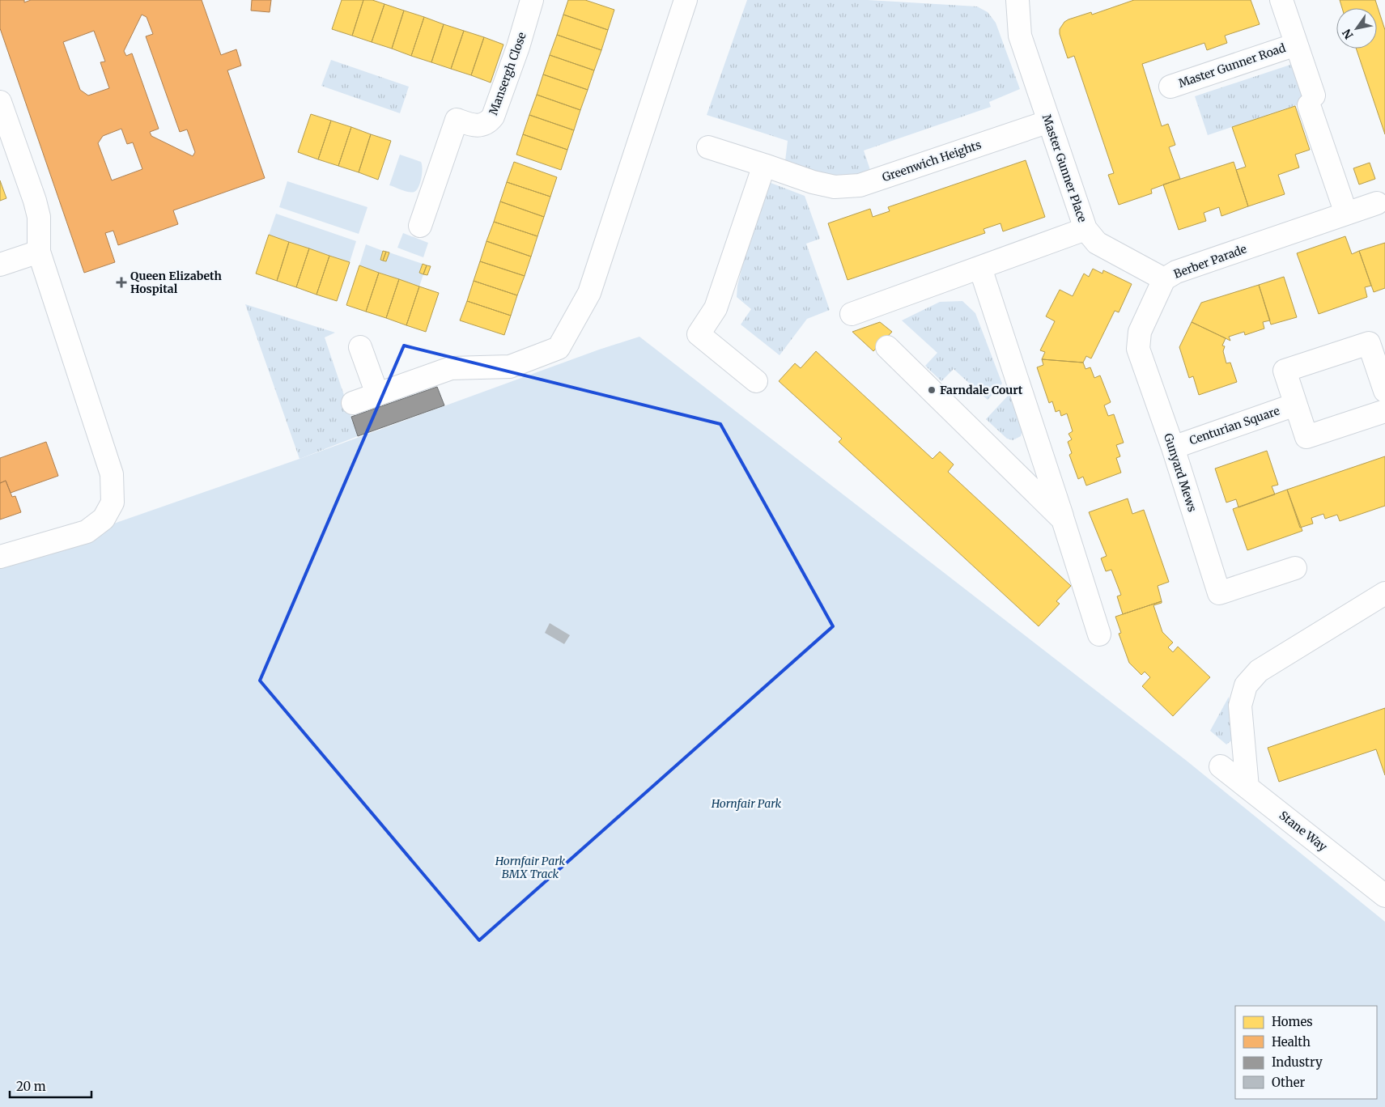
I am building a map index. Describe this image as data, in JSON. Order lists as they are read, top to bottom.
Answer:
{
  "streets": {
    "street": [
      "Master Gunner Road",
      "Mansergh Close",
      "Greenwich Heights",
      "Master Gunner Place",
      "Berber Parade",
      "Centurian Square",
      "Gunyard Mews",
      "Stane Way"
    ]
  },
  "crossings": [
    ["Greenwich Heights", "Master Gunner Place"],
    ["Master Gunner Place", "Berber Parade"],
    ["Berber Parade", "Gunyard Mews"],
    ["Centurian Square", "Gunyard Mews"]
  ],
  "parks": ["Hornfair Park", "Hornfair Park BMX Track"],
  "places": {
    "health": ["Queen Elizabeth Hospital"],
    "other": ["Farndale Court"]
  },
  "legend": [
    "Homes",
    "Health",
    "Industry",
    "Other"
  ],
  "scale_bar": "20 m",
  "north": "bottom left"
}
